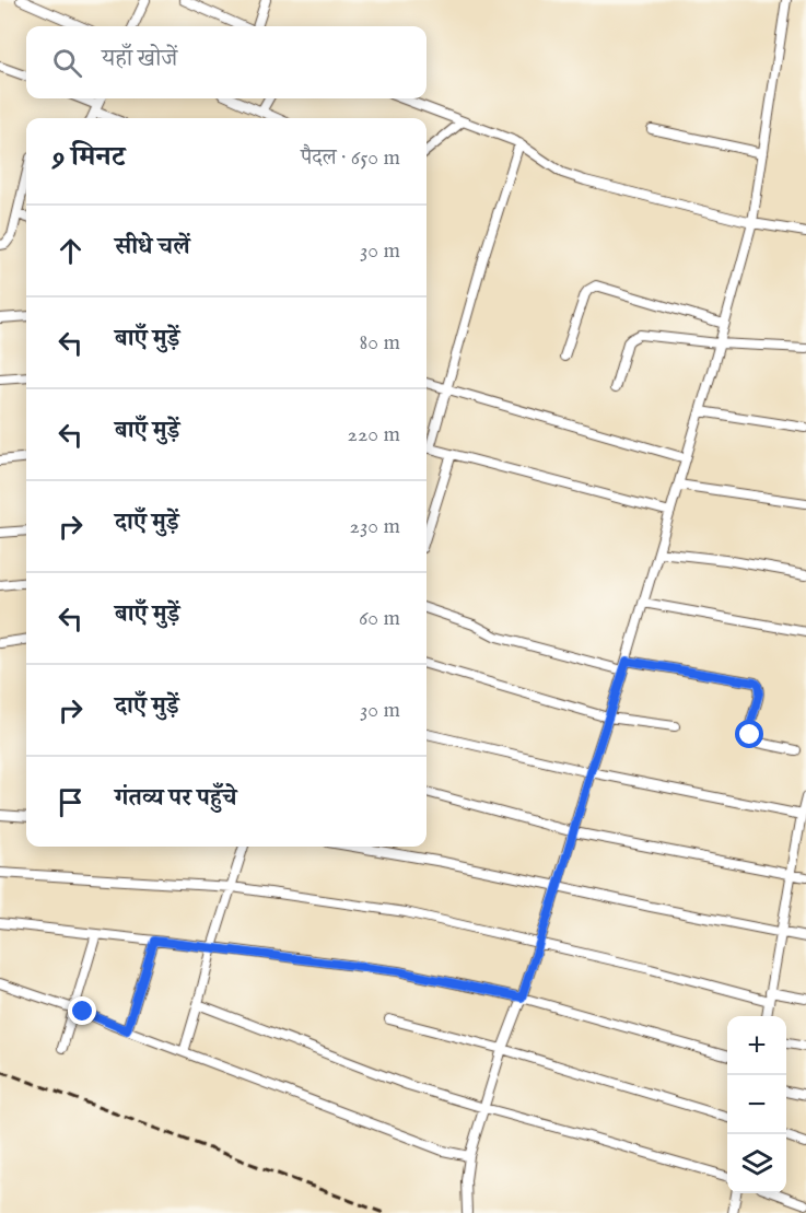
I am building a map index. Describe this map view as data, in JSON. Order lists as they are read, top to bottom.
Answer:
{
  "page": {
    "search": "यहाँ खोजें",
    "heading": ["9 मिनट", "पैदल · 650 m"],
    "list": [
      ["सीधे चलें", "30 m"],
      ["बाएँ मुड़ें", "80 m"],
      ["बाएँ मुड़ें", "220 m"],
      ["दाएँ मुड़ें", "230 m"],
      ["बाएँ मुड़ें", "60 m"],
      ["दाएँ मुड़ें", "30 m"],
      "गंतव्य पर पहुँचे"
    ],
    "map_buttons": ["+", "−"]
  }
}
